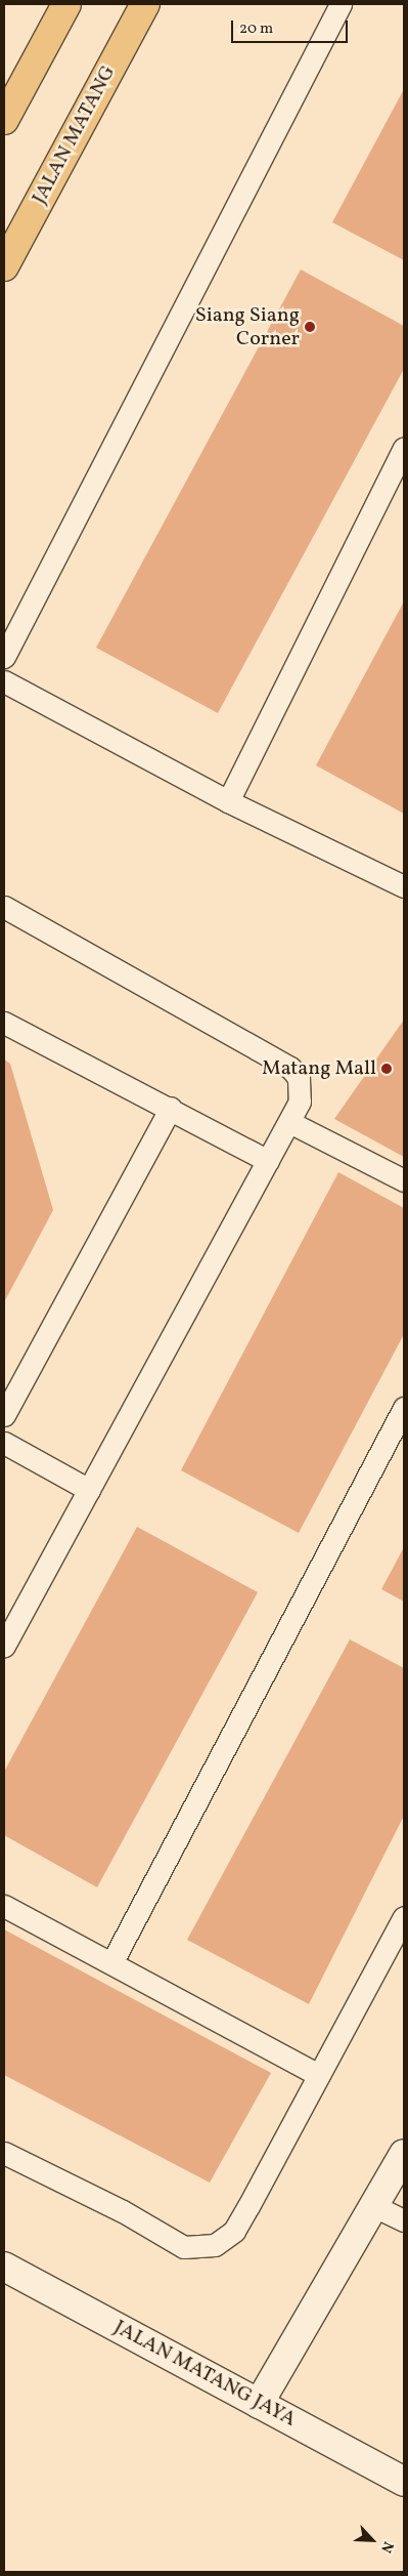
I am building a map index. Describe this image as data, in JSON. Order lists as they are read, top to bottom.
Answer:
{
  "streets": {
    "main road": ["JALAN MATANG"],
    "street": ["JALAN MATANG JAYA"]
  },
  "places": ["Siang Siang Corner", "Matang Mall"],
  "scale_bar": "20 m",
  "north": "bottom right"
}
